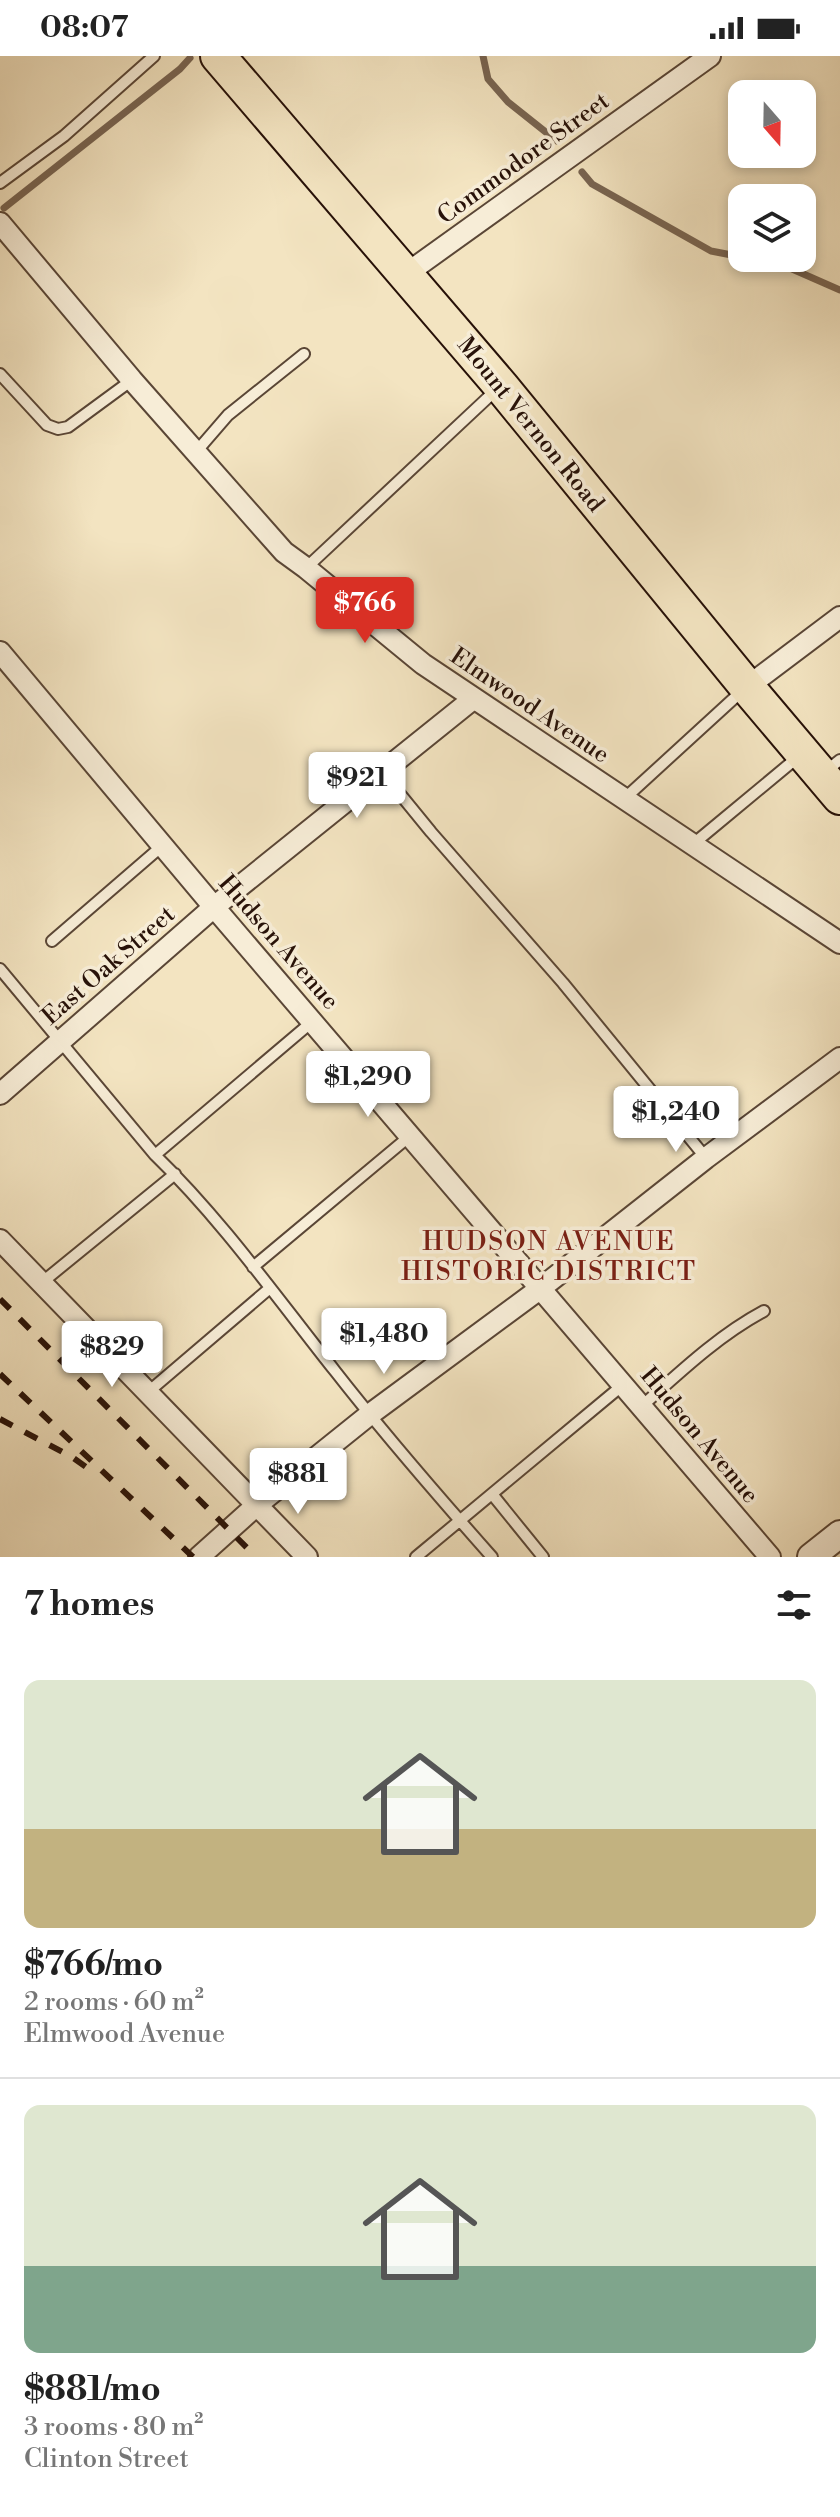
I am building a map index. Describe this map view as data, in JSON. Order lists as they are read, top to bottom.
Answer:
{
  "streets": {
    "highway": ["Mount Vernon Road"],
    "street": [
      "Commodore Street",
      "Elmwood Avenue",
      "Hudson Avenue",
      "East Oak Street"
    ]
  },
  "crossings": [
    ["Commodore Street", "Mount Vernon Road"],
    ["Elmwood Avenue", "East Oak Street"],
    ["Hudson Avenue", "East Oak Street"]
  ],
  "districts": ["HUDSON AVENUE HISTORIC DISTRICT"],
  "north": "bottom",
  "page": {
    "status": "08:07",
    "price": [
      "$766",
      "$921",
      "$1,290",
      "$1,240",
      "$1,480",
      "$829",
      "$881"
    ],
    "heading": "7 homes",
    "list": [
      {
        "name": "$766/mo",
        "note": "2 rooms · 60 m² · Elmwood Avenue"
      },
      {
        "name": "$881/mo",
        "note": "3 rooms · 80 m² · Clinton Street"
      }
    ]
  }
}
